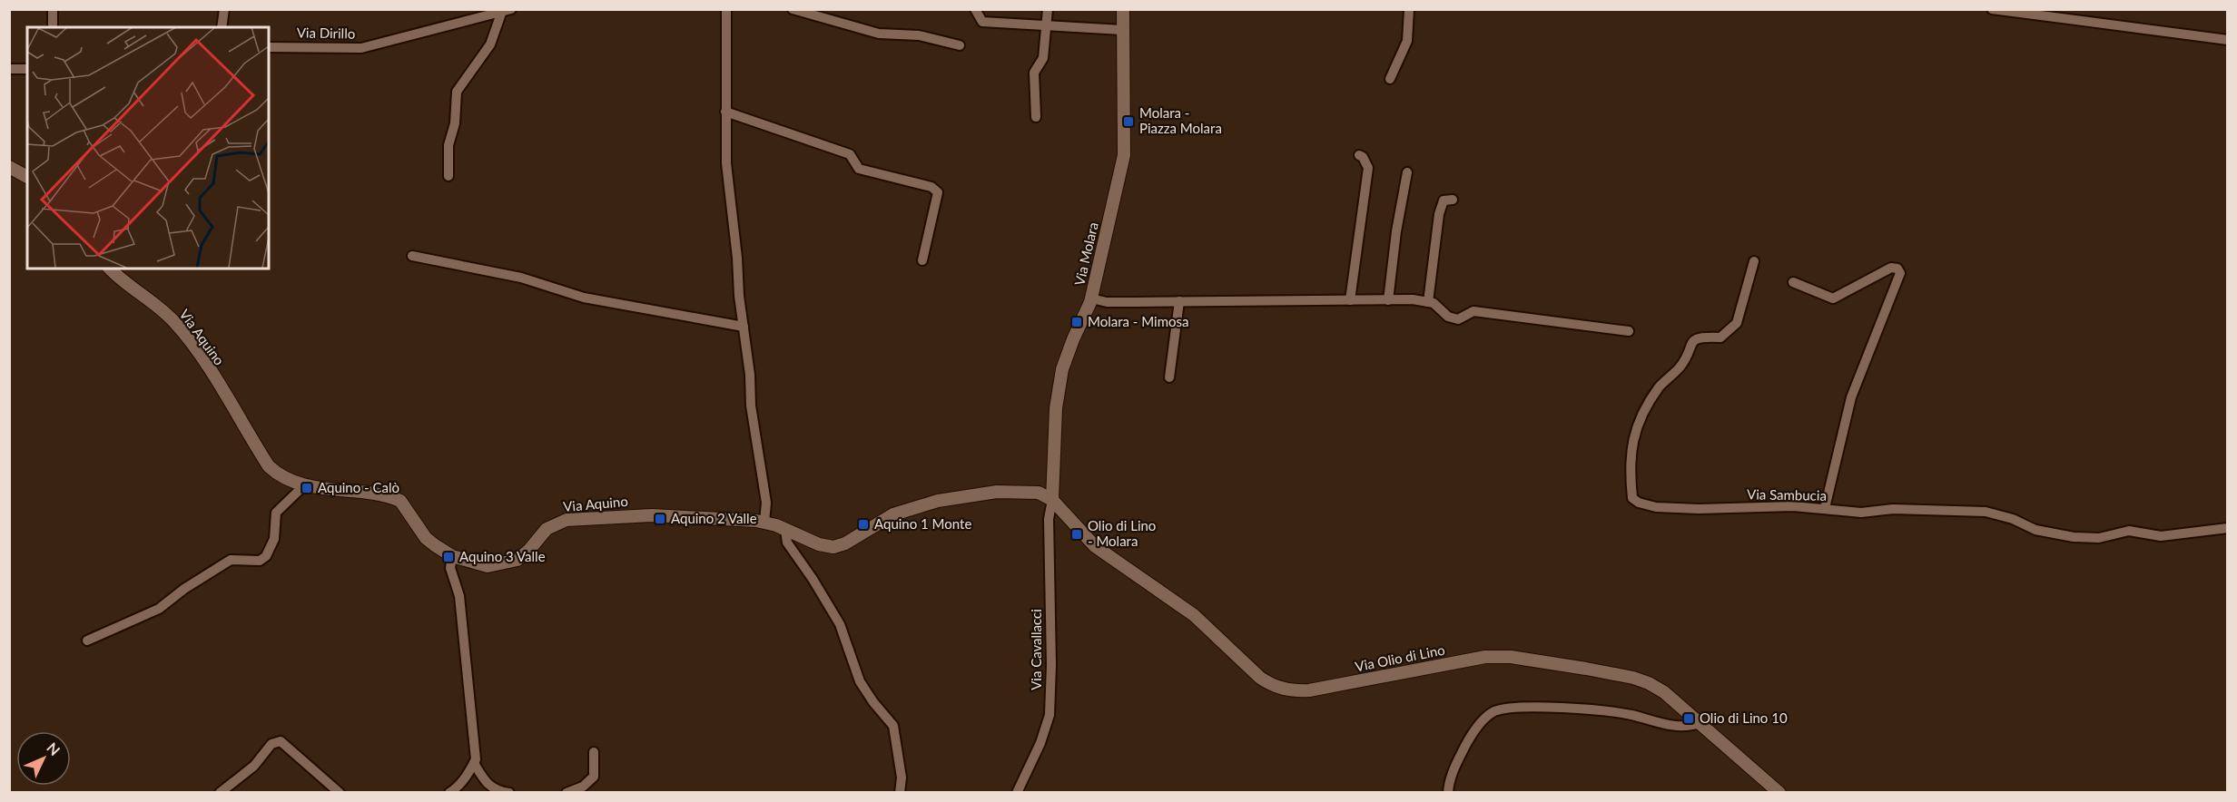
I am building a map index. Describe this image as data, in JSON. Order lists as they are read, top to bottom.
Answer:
{
  "streets": {
    "street": [
      "Via Dirillo",
      "Via Molara",
      "Via Aquino",
      "Via Sambucia",
      "Via Cavallacci",
      "Via Olio di Lino"
    ]
  },
  "crossings": [
    ["Via Molara", "Via Aquino"],
    ["Via Molara", "Via Cavallacci"],
    ["Via Molara", "Via Olio di Lino"],
    ["Via Aquino", "Via Cavallacci"],
    ["Via Aquino", "Via Olio di Lino"],
    ["Via Cavallacci", "Via Olio di Lino"]
  ],
  "places": {
    "transit": [
      "Molara - Piazza Molara",
      "Molara - Mimosa",
      "Aquino - Calò",
      "Aquino 2 Valle",
      "Aquino 1 Monte",
      "Olio di Lino - Molara",
      "Aquino 3 Valle",
      "Olio di Lino 10"
    ]
  },
  "north": "top right"
}
